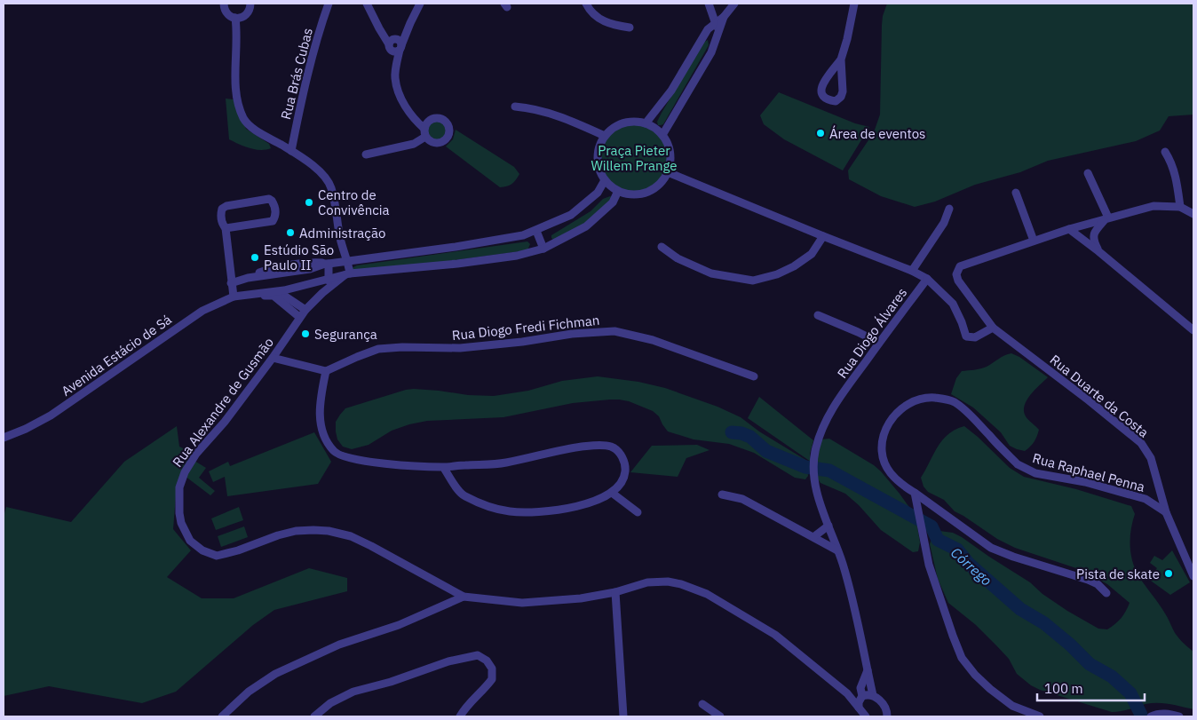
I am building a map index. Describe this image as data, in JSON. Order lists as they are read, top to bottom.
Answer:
{
  "streets": {
    "street": [
      "Rua Brás Cubas",
      "Rua Diogo Fredi Fichman",
      "Rua Diogo Álvares",
      "Avenida Estácio de Sá",
      "Rua Duarte da Costa",
      "Rua Alexandre de Gusmão",
      "Rua Raphael Penna"
    ]
  },
  "crossings": [
    ["Rua Diogo Álvares", "Avenida Estácio de Sá"],
    ["Rua Diogo Álvares", "Rua Alexandre de Gusmão"],
    ["Avenida Estácio de Sá", "Rua Alexandre de Gusmão"],
    ["Rua Duarte da Costa", "Rua Raphael Penna"]
  ],
  "water": ["Córrego"],
  "parks": ["Praça Pieter Willem Prange"],
  "places": [
    "Área de eventos",
    "Centro de Convivência",
    "Administração",
    "Estúdio São Paulo II",
    "Segurança",
    "Pista de skate"
  ],
  "scale_bar": "100 m"
}
